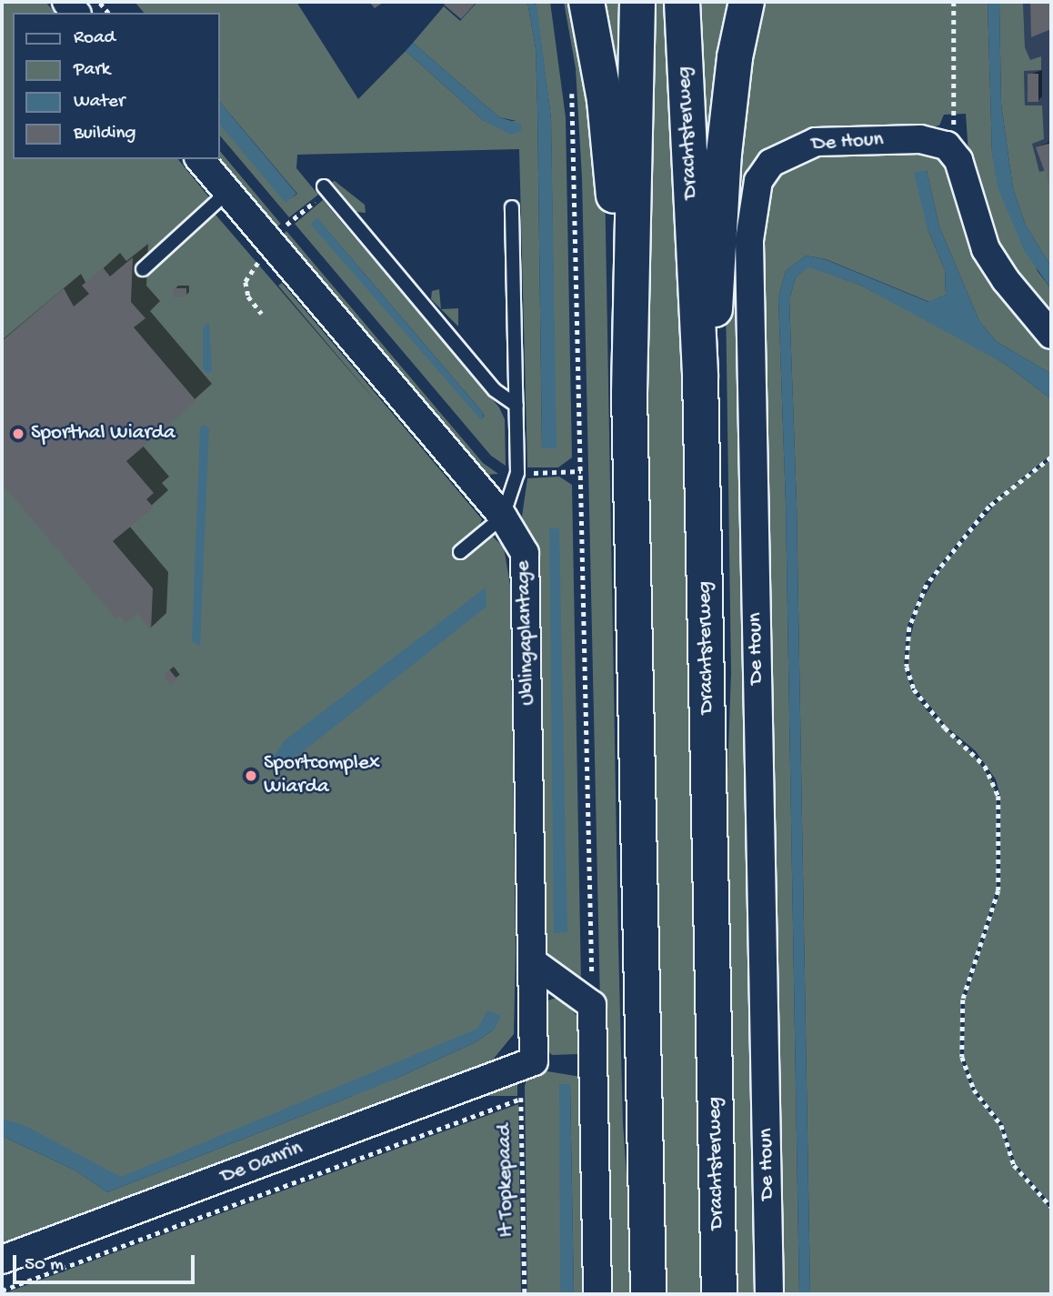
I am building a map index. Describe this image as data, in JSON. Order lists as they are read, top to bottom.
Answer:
{
  "streets": {
    "main road": ["Drachtsterweg"],
    "street": ["De Houn", "Ublingaplantage", "De Oanrin"],
    "path": ["It Topkepaad"]
  },
  "crossings": [
    ["Ublingaplantage", "De Oanrin"],
    ["Ublingaplantage", "It Topkepaad"],
    ["De Oanrin", "It Topkepaad"]
  ],
  "places": ["Sporthal Wiarda", "Sportcomplex Wiarda"],
  "legend": [
    "Road",
    "Park",
    "Water",
    "Building"
  ],
  "scale_bar": "50 m"
}
